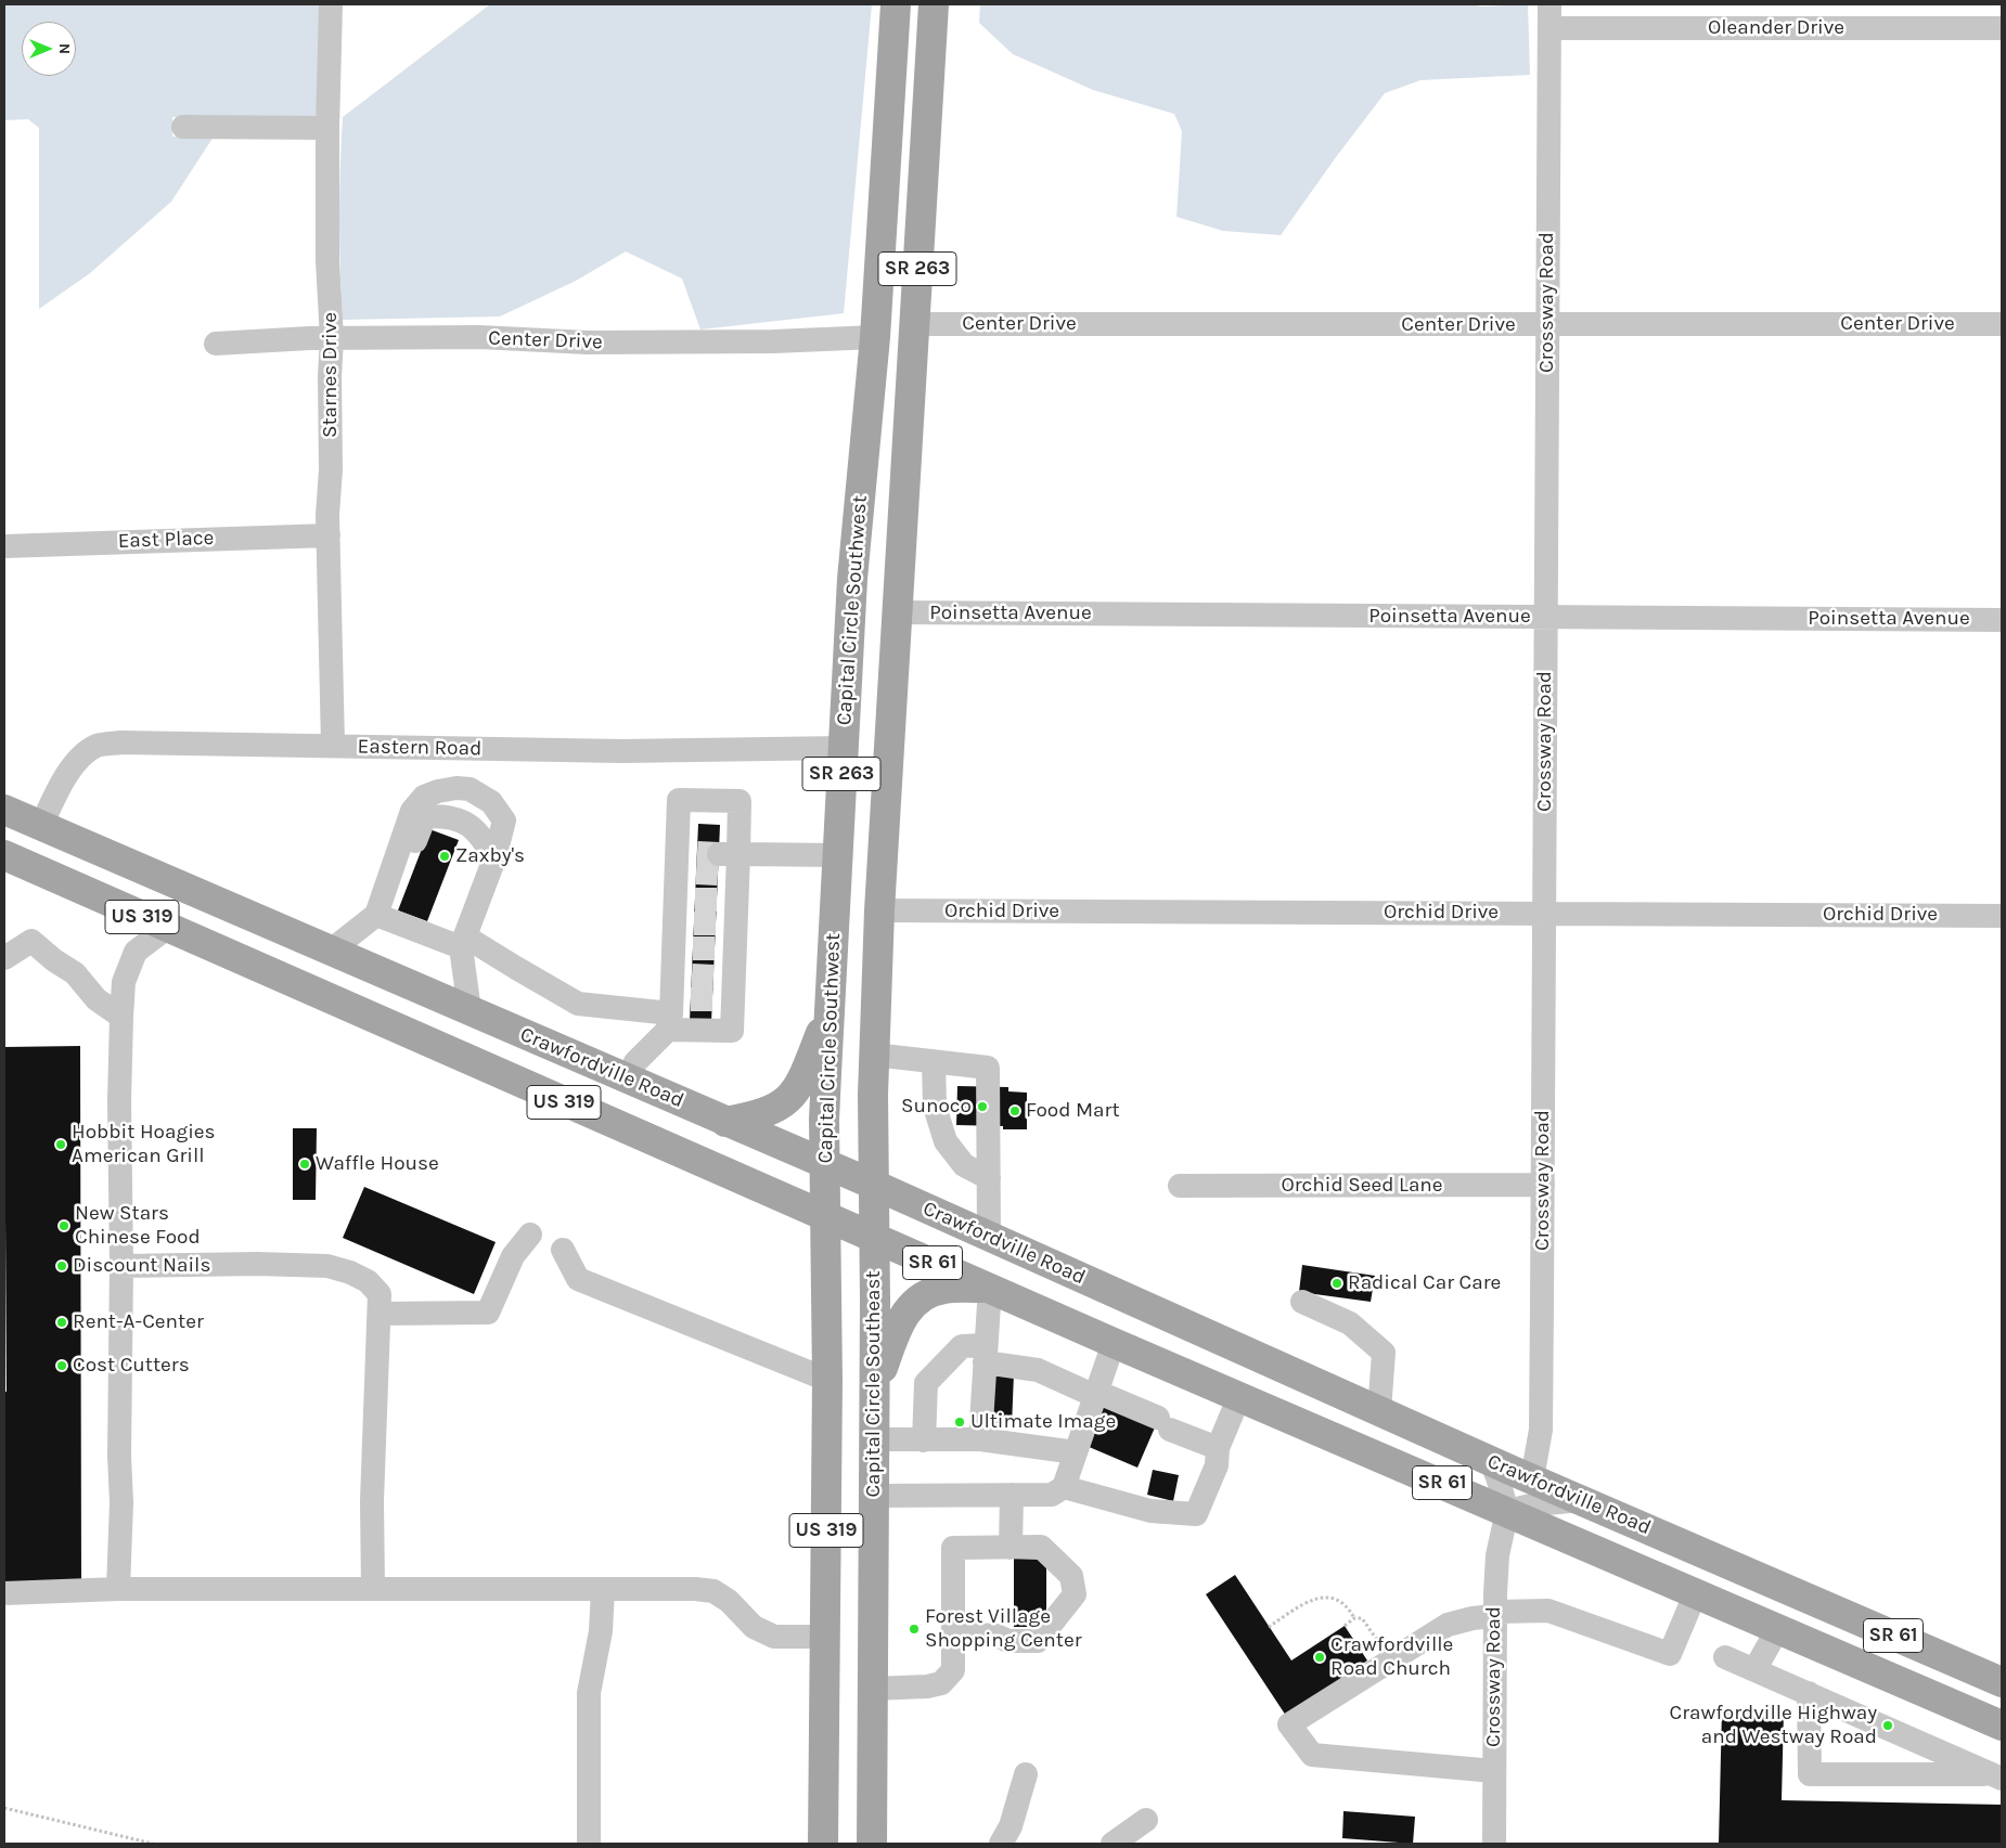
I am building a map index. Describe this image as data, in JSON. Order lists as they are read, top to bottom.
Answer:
{
  "streets": {
    "main road": [
      "SR 263",
      "Capital Circle Southwest",
      "US 319",
      "Crawfordville Road",
      "SR 61",
      "Capital Circle Southeast"
    ],
    "street": [
      "Oleander Drive",
      "Crossway Road",
      "Center Drive",
      "Starnes Drive",
      "East Place",
      "Poinsetta Avenue",
      "Eastern Road",
      "Orchid Drive",
      "Orchid Seed Lane"
    ]
  },
  "crossings": [
    ["Oleander Drive", "Crossway Road"],
    ["SR 263", "Center Drive"],
    ["SR 263", "Poinsetta Avenue"],
    ["SR 263", "Orchid Drive"],
    ["SR 263", "Crawfordville Road"],
    ["SR 263", "Capital Circle Southeast"],
    ["Crossway Road", "Center Drive"],
    ["Crossway Road", "Poinsetta Avenue"],
    ["Crossway Road", "Orchid Drive"],
    ["Crossway Road", "Crawfordville Road"],
    ["Crossway Road", "Orchid Seed Lane"],
    ["Center Drive", "Starnes Drive"],
    ["Center Drive", "Capital Circle Southwest"],
    ["Starnes Drive", "East Place"],
    ["Starnes Drive", "Eastern Road"],
    ["Capital Circle Southwest", "Eastern Road"],
    ["Capital Circle Southwest", "US 319"],
    ["Capital Circle Southwest", "Crawfordville Road"],
    ["Eastern Road", "Crawfordville Road"],
    ["US 319", "Crawfordville Road"],
    ["Crawfordville Road", "Capital Circle Southeast"]
  ],
  "places": [
    "Zaxby's",
    "Sunoco",
    "Food Mart",
    "Hobbit Hoagies American Grill",
    "Waffle House",
    "New Stars Chinese Food",
    "Discount Nails",
    "Radical Car Care",
    "Rent-A-Center",
    "Cost Cutters",
    "Ultimate Image",
    "Forest Village Shopping Center",
    "Crawfordville Road Church",
    "Crawfordville Highway and Westway Road"
  ],
  "north": "right"
}
